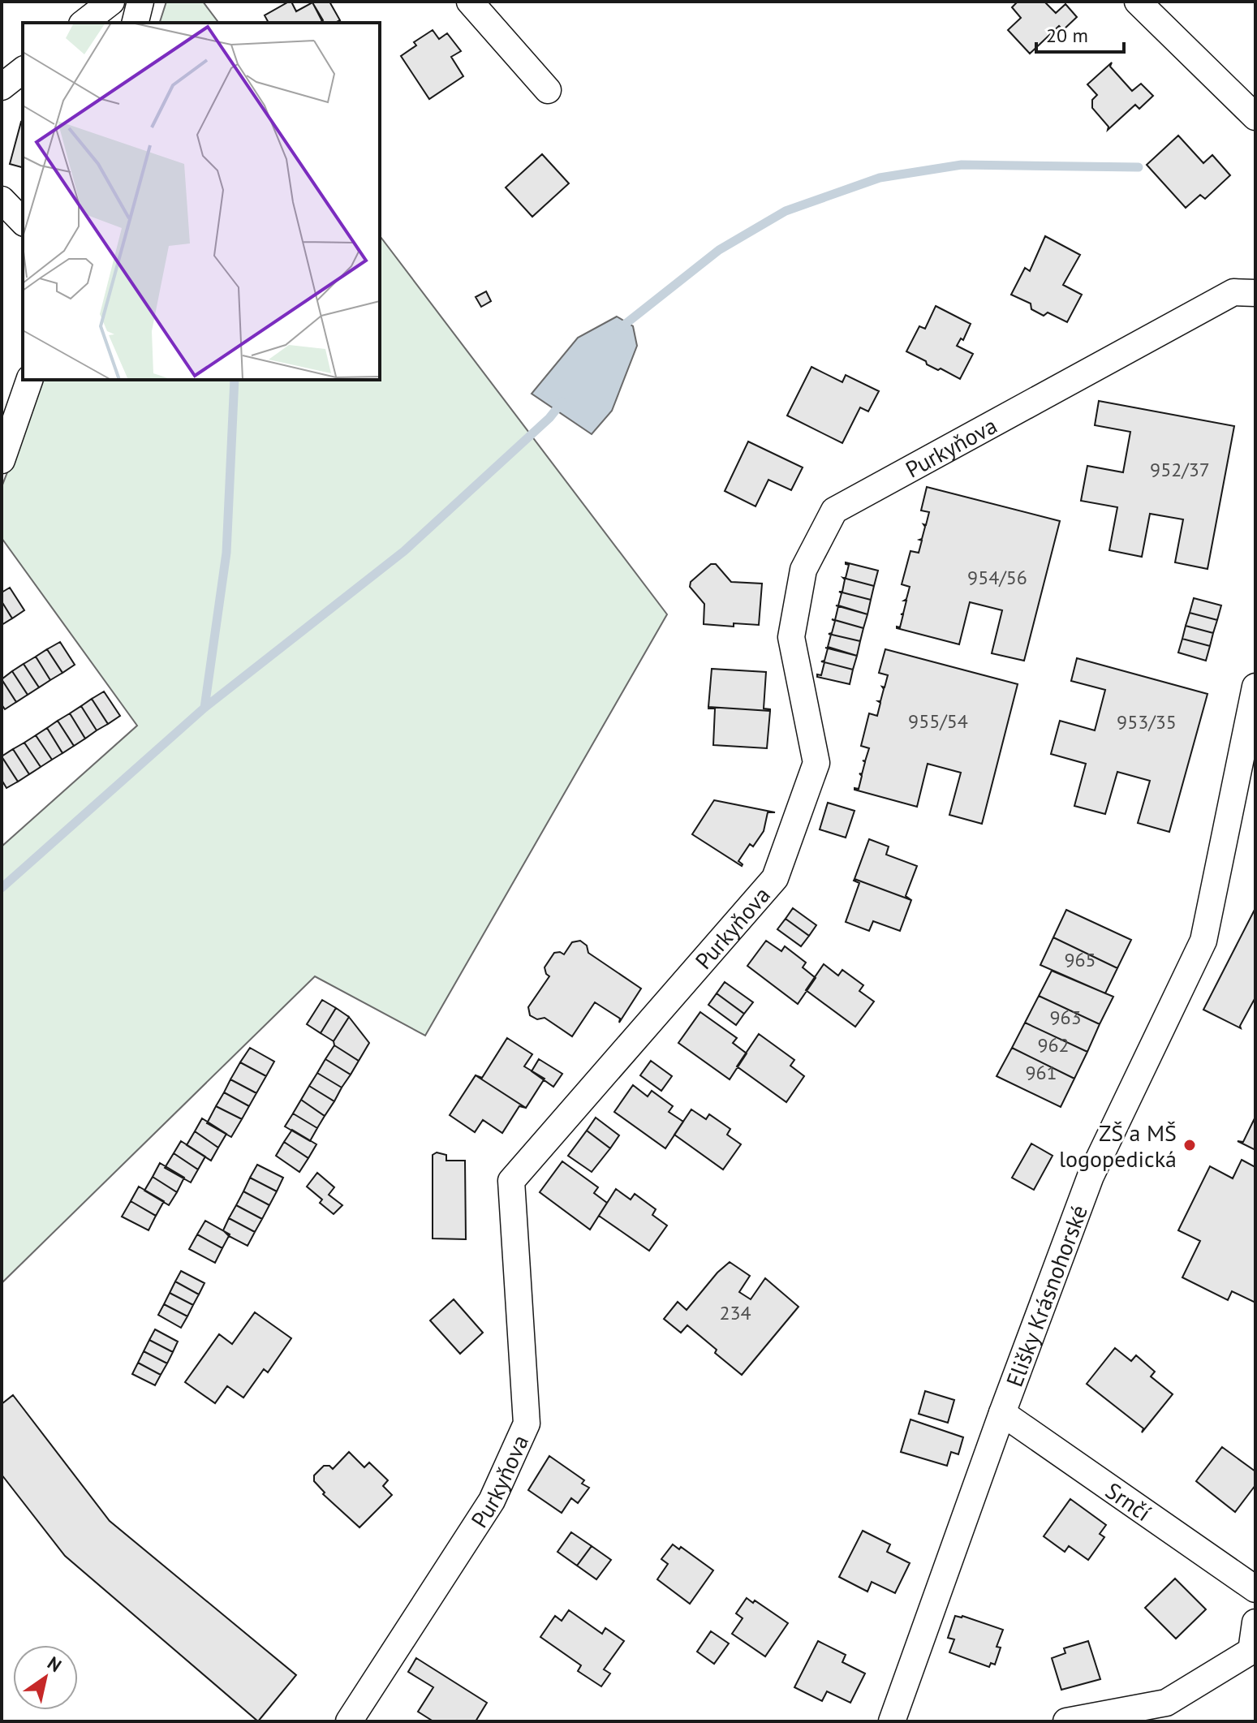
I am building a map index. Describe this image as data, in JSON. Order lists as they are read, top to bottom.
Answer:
{
  "streets": {
    "street": ["Purkyňova", "Elišky Krásnohorské", "Srnčí"]
  },
  "crossings": [
    ["Elišky Krásnohorské", "Srnčí"]
  ],
  "places": ["ZŠ a MŠ logopedická"],
  "house_numbers": [
    "952/37",
    "954/56",
    "955/54",
    "953/35",
    "965",
    "963",
    "962",
    "961",
    "234"
  ],
  "scale_bar": "20 m",
  "north": "top right"
}
